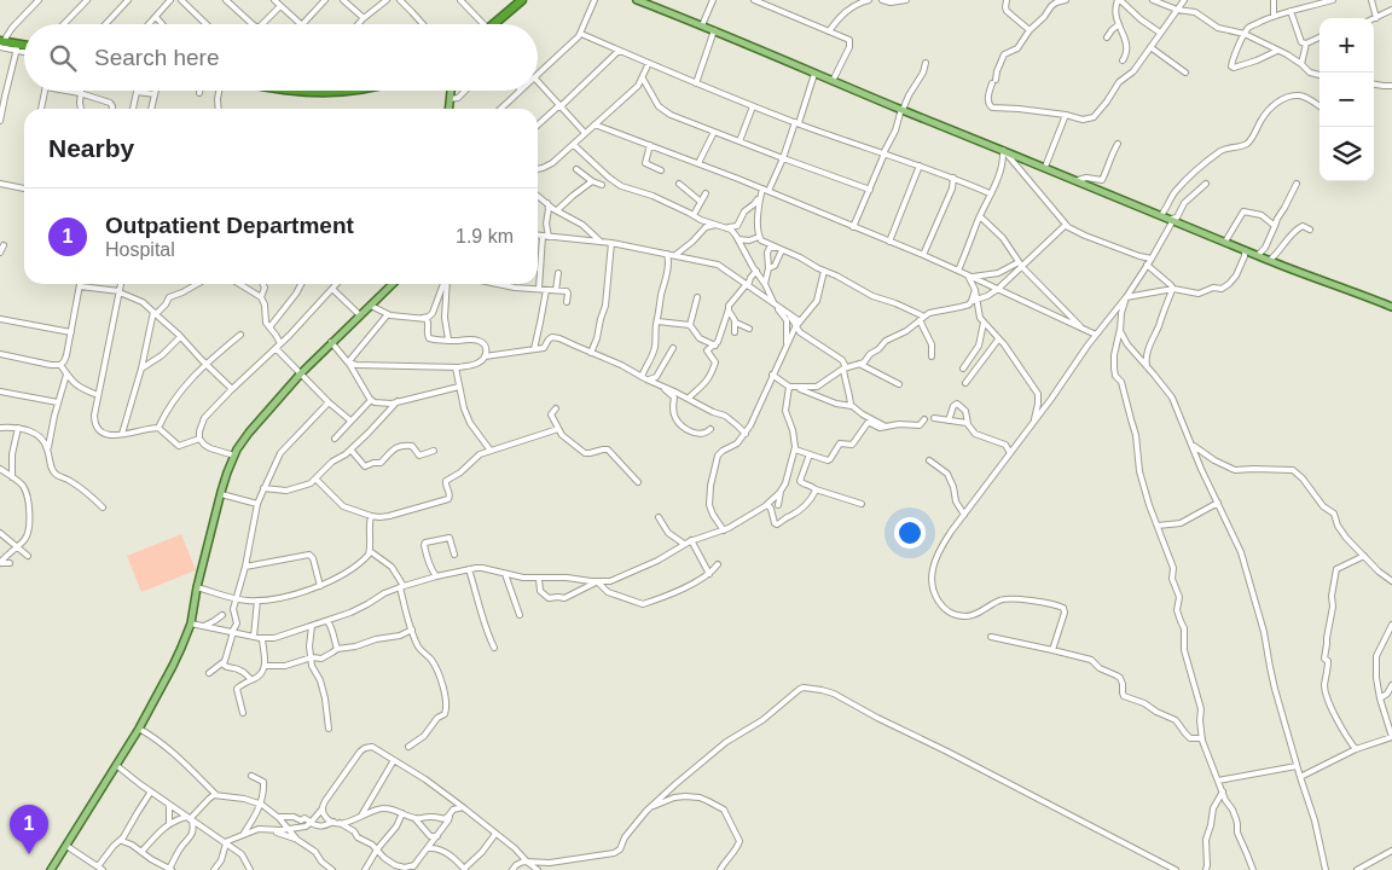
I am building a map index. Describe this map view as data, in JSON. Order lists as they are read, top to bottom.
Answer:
{
  "page": {
    "map_buttons": ["+", "−"],
    "search": "Search here",
    "heading": "Nearby",
    "list": [
      {
        "mark": "1",
        "name": "Outpatient Department",
        "note": "Hospital",
        "value": "1.9 km"
      }
    ],
    "pins": "1"
  }
}
